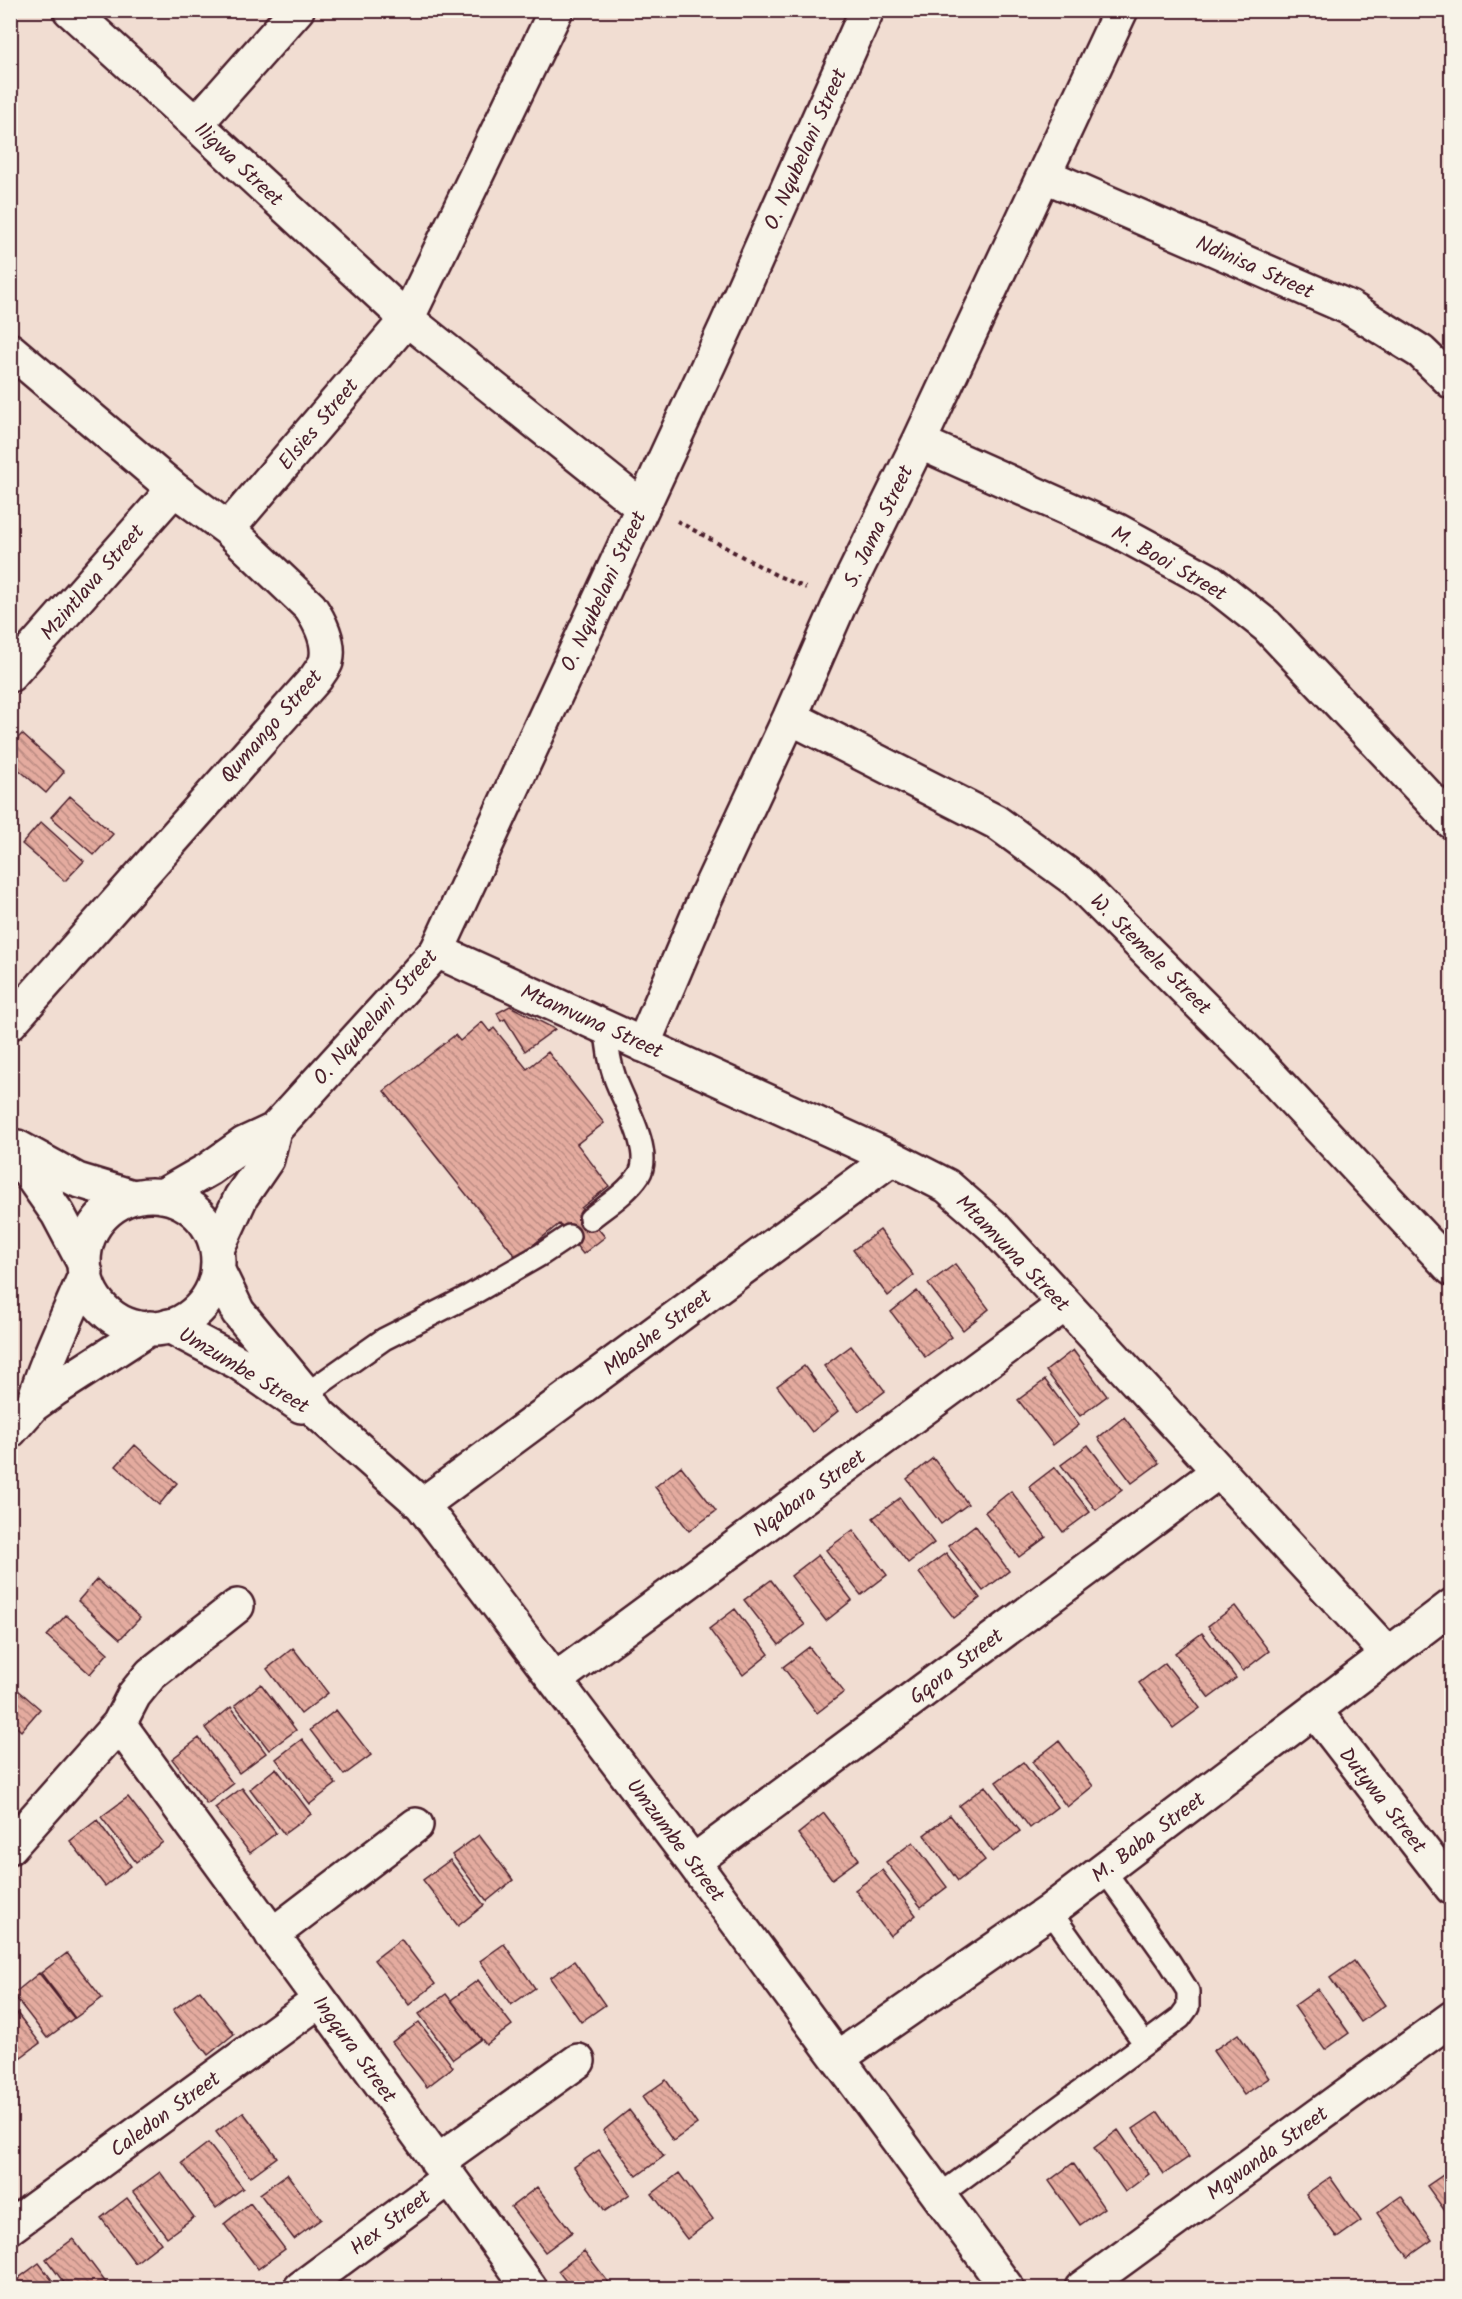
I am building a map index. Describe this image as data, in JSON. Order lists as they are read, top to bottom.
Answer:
{
  "streets": {
    "street": [
      "O. Nqubelani Street",
      "Iligwa Street",
      "Ndinisa Street",
      "Elsies Street",
      "S. Jama Street",
      "M. Booi Street",
      "Mzintlava Street",
      "Qumango Street",
      "W. Stemele Street",
      "Mtamvuna Street",
      "Mbashe Street",
      "Umzumbe Street",
      "Nqabara Street",
      "Gqora Street",
      "Dutywa Street",
      "M. Baba Street",
      "Ingqura Street",
      "Caledon Street",
      "Mgwanda Street",
      "Hex Street"
    ]
  },
  "crossings": [
    ["O. Nqubelani Street", "Iligwa Street"],
    ["O. Nqubelani Street", "Mtamvuna Street"],
    ["O. Nqubelani Street", "Umzumbe Street"],
    ["Iligwa Street", "Elsies Street"],
    ["Ndinisa Street", "S. Jama Street"],
    ["Elsies Street", "Qumango Street"],
    ["S. Jama Street", "M. Booi Street"],
    ["S. Jama Street", "W. Stemele Street"],
    ["S. Jama Street", "Mtamvuna Street"],
    ["Mzintlava Street", "Qumango Street"],
    ["Mtamvuna Street", "Mbashe Street"],
    ["Mtamvuna Street", "Nqabara Street"],
    ["Mtamvuna Street", "Gqora Street"],
    ["Mtamvuna Street", "M. Baba Street"],
    ["Mbashe Street", "Umzumbe Street"],
    ["Umzumbe Street", "Nqabara Street"],
    ["Umzumbe Street", "Gqora Street"],
    ["Umzumbe Street", "M. Baba Street"],
    ["Dutywa Street", "M. Baba Street"],
    ["Ingqura Street", "Caledon Street"],
    ["Ingqura Street", "Hex Street"]
  ]
}
